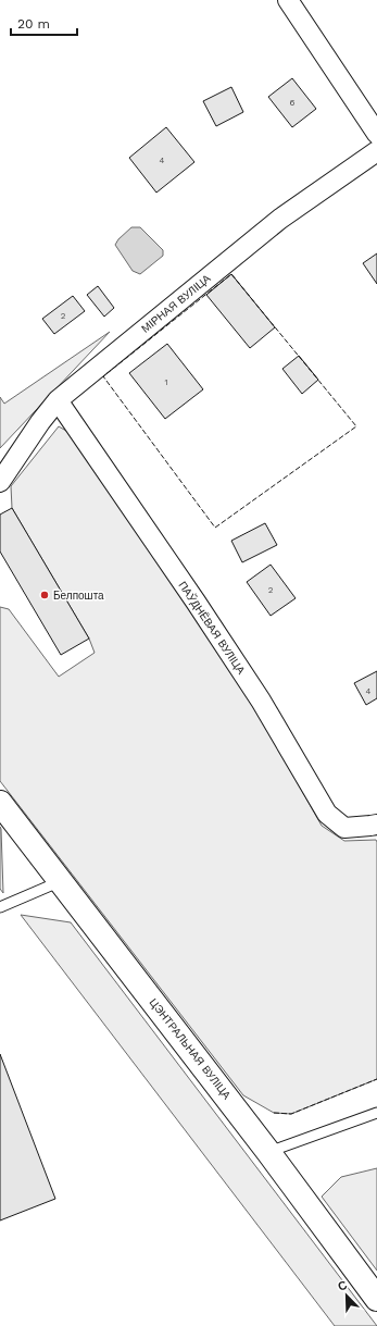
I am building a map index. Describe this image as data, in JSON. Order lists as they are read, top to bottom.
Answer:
{
  "streets": {
    "street": ["МІРНАЯ ВУЛІЦА", "ПАЎДНЁВАЯ ВУЛІЦА", "ЦЭНТРАЛЬНАЯ ВУЛІЦА"]
  },
  "crossings": [
    ["МІРНАЯ ВУЛІЦА", "ПАЎДНЁВАЯ ВУЛІЦА"]
  ],
  "places": ["Белпошта"],
  "house_numbers": [
    "6",
    "4",
    "2",
    "1",
    "2",
    "4"
  ],
  "scale_bar": "20 m",
  "north": "top left"
}
